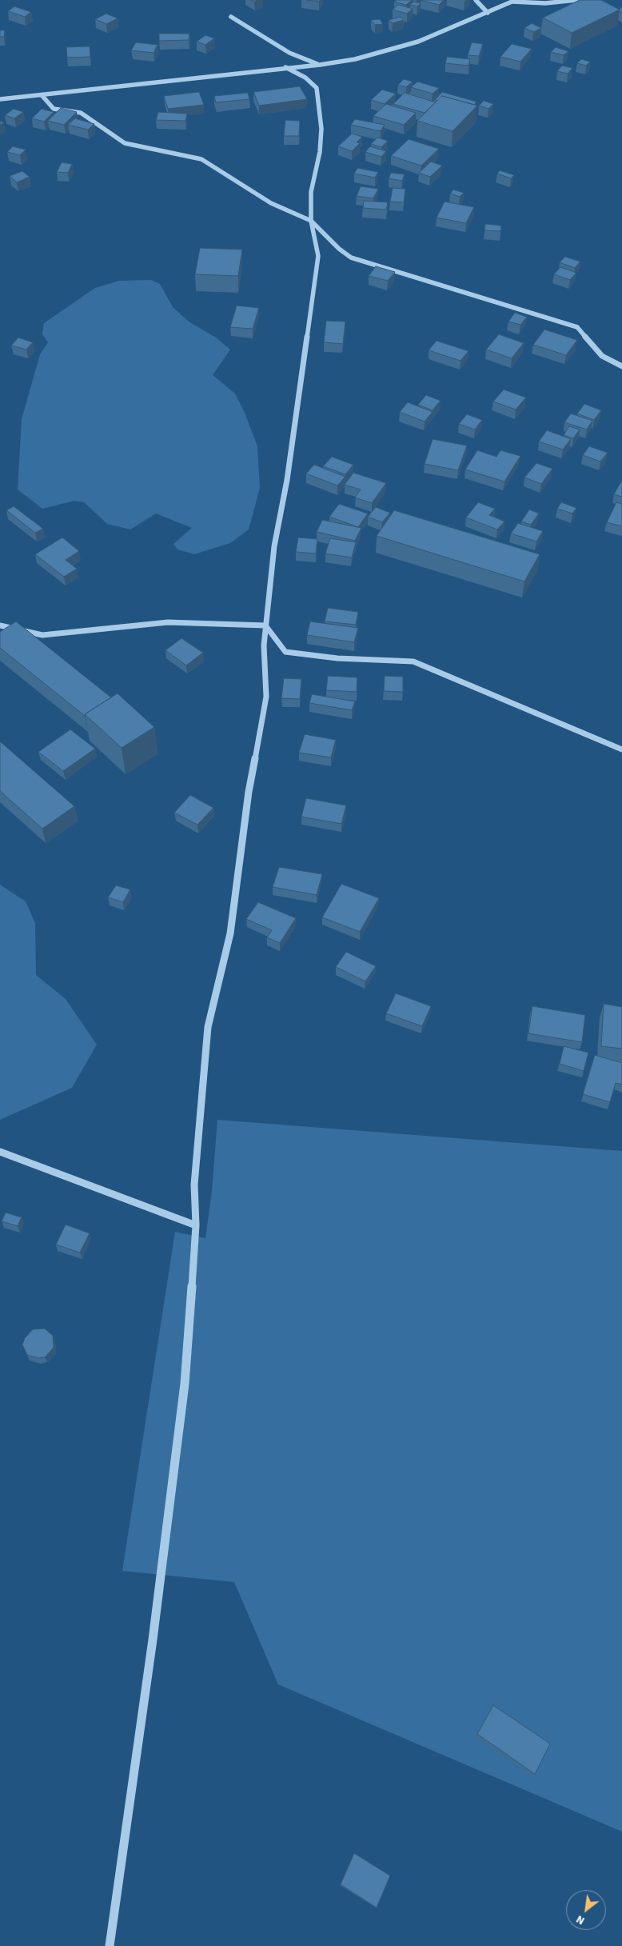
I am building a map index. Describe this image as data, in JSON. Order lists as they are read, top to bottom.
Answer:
{
  "north": "bottom left"
}
